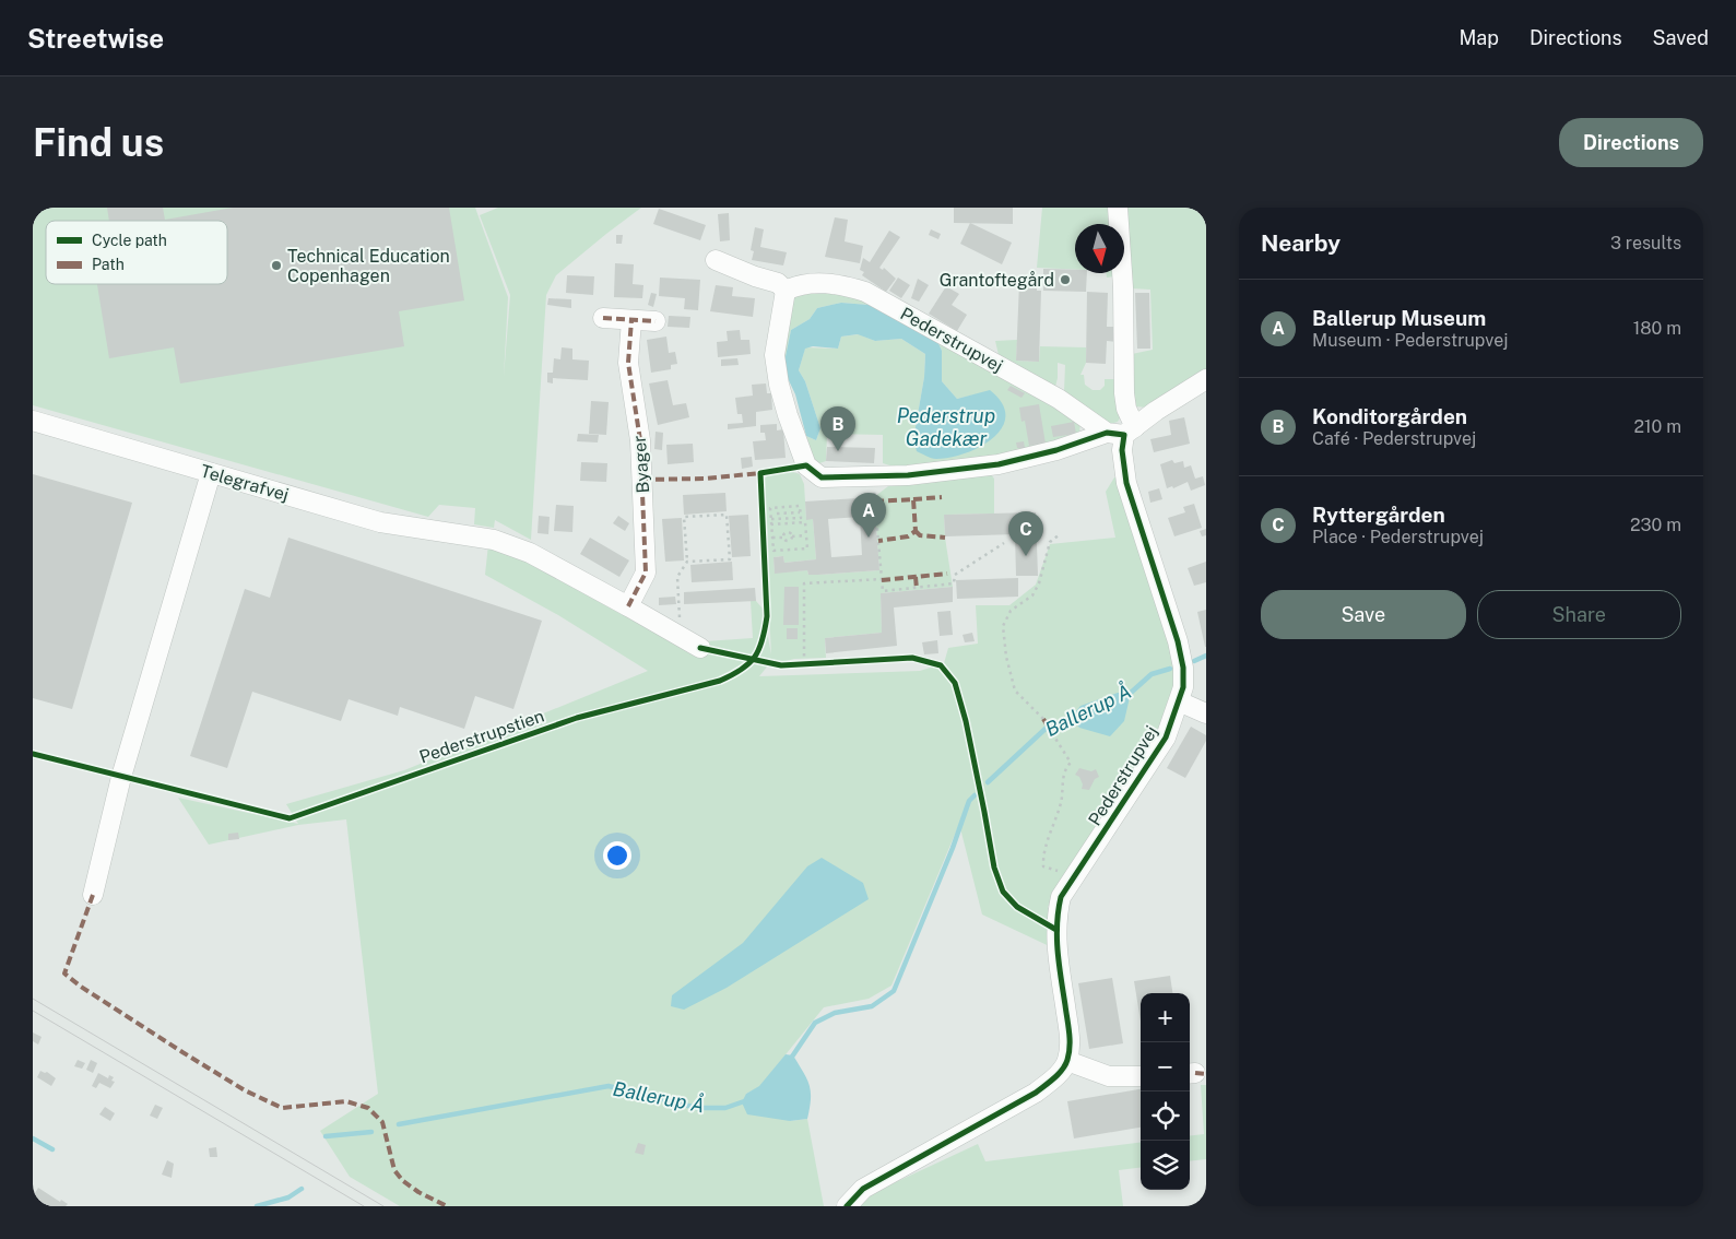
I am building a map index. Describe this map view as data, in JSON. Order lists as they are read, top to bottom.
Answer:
{
  "streets": {
    "street": ["Pederstrupvej", "Byager", "Telegrafvej"],
    "cycle path": ["Pederstrupstien"]
  },
  "crossings": [
    ["Byager", "Telegrafvej"]
  ],
  "water": ["Pederstrup Gadekær", "Ballerup Å"],
  "places": ["Technical Education Copenhagen", "Grantoftegård"],
  "legend": ["Cycle path", "Path"],
  "north": "bottom",
  "page": {
    "header": "Streetwise",
    "nav": ["Map", "Directions", "Saved"],
    "buttons": [
      "Directions",
      ["Save", "Share"]
    ],
    "title": "Find us",
    "heading": ["Nearby", "3 results"],
    "list": [
      {
        "mark": "A",
        "name": "Ballerup Museum",
        "note": "Museum · Pederstrupvej",
        "value": "180 m"
      },
      {
        "mark": "B",
        "name": "Konditorgården",
        "note": "Café · Pederstrupvej",
        "value": "210 m"
      },
      {
        "mark": "C",
        "name": "Ryttergården",
        "note": "Place · Pederstrupvej",
        "value": "230 m"
      }
    ],
    "pins": ["B", "A", "C"],
    "map_buttons": ["+", "−"]
  }
}
